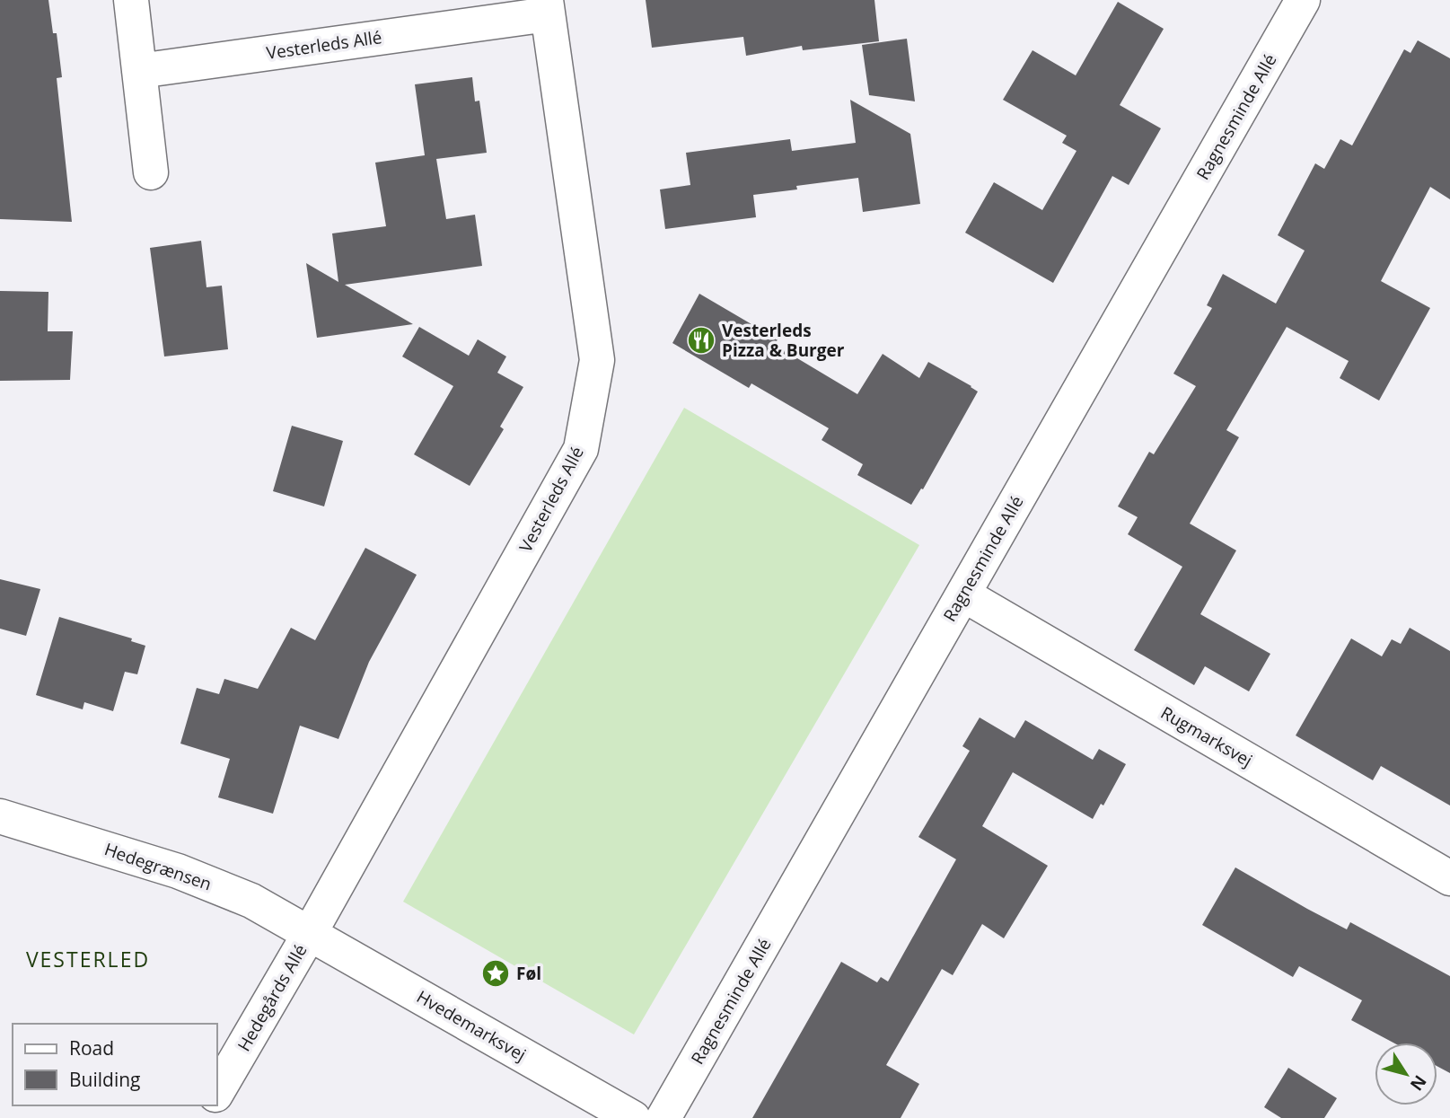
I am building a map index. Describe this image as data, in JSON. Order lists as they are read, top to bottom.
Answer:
{
  "streets": {
    "street": [
      "Vesterleds Allé",
      "Ragnesminde Allé",
      "Rugmarksvej",
      "Hedegrænsen",
      "Hedegårds Allé",
      "Hvedemarksvej"
    ]
  },
  "crossings": [
    ["Vesterleds Allé", "Hedegrænsen"],
    ["Vesterleds Allé", "Hedegårds Allé"],
    ["Vesterleds Allé", "Hvedemarksvej"],
    ["Ragnesminde Allé", "Rugmarksvej"],
    ["Hedegrænsen", "Hedegårds Allé"],
    ["Hedegrænsen", "Hvedemarksvej"],
    ["Hedegårds Allé", "Hvedemarksvej"]
  ],
  "districts": ["VESTERLED"],
  "places": {
    "restaurant": ["Vesterleds Pizza & Burger"],
    "place": ["Føl"]
  },
  "legend": ["Road", "Building"],
  "north": "bottom right"
}
